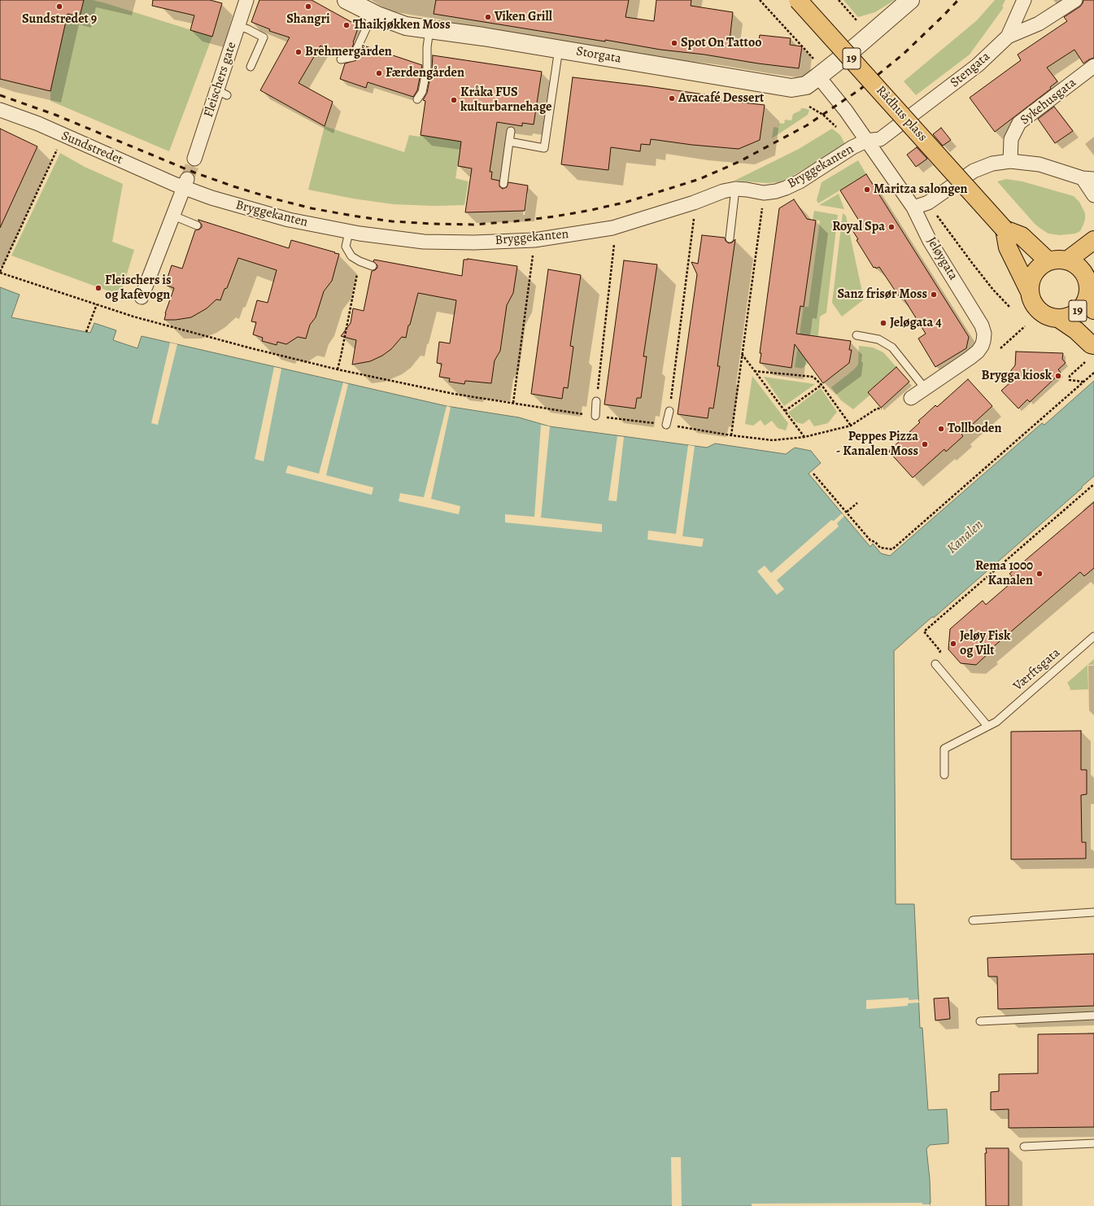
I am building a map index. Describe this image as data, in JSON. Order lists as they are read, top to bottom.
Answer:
{
  "streets": {
    "main road": ["19", "Rådhus plass"],
    "street": [
      "Storgata",
      "Stengata",
      "Fleischers gate",
      "Sykehusgata",
      "Sundstredet",
      "Bryggekanten",
      "Jeløygata"
    ],
    "lane": ["Værftsgata"]
  },
  "crossings": [
    ["Storgata", "Jeløygata"],
    ["19", "Rådhus plass"],
    ["Stengata", "Bryggekanten"],
    ["Stengata", "Jeløygata"],
    ["Sundstredet", "Bryggekanten"],
    ["Bryggekanten", "Jeløygata"]
  ],
  "water": ["Kanalen"],
  "places": [
    "Sundstredet 9",
    "Shangri",
    "Viken Grill",
    "Thaikjøkken Moss",
    "Spot On Tattoo",
    "Brehmergården",
    "Færdengården",
    "Avacafé Dessert",
    "Kråka FUS kulturbarnehage",
    "Maritza salongen",
    "Royal Spa",
    "Fleischers is og kafèvogn",
    "Sanz frisør Moss",
    "Jeløgata 4",
    "Brygga kiosk",
    "Tollboden",
    "Peppes Pizza - Kanalen Moss",
    "Rema 1000 Kanalen",
    "Jeløy Fisk og Vilt"
  ]
}
